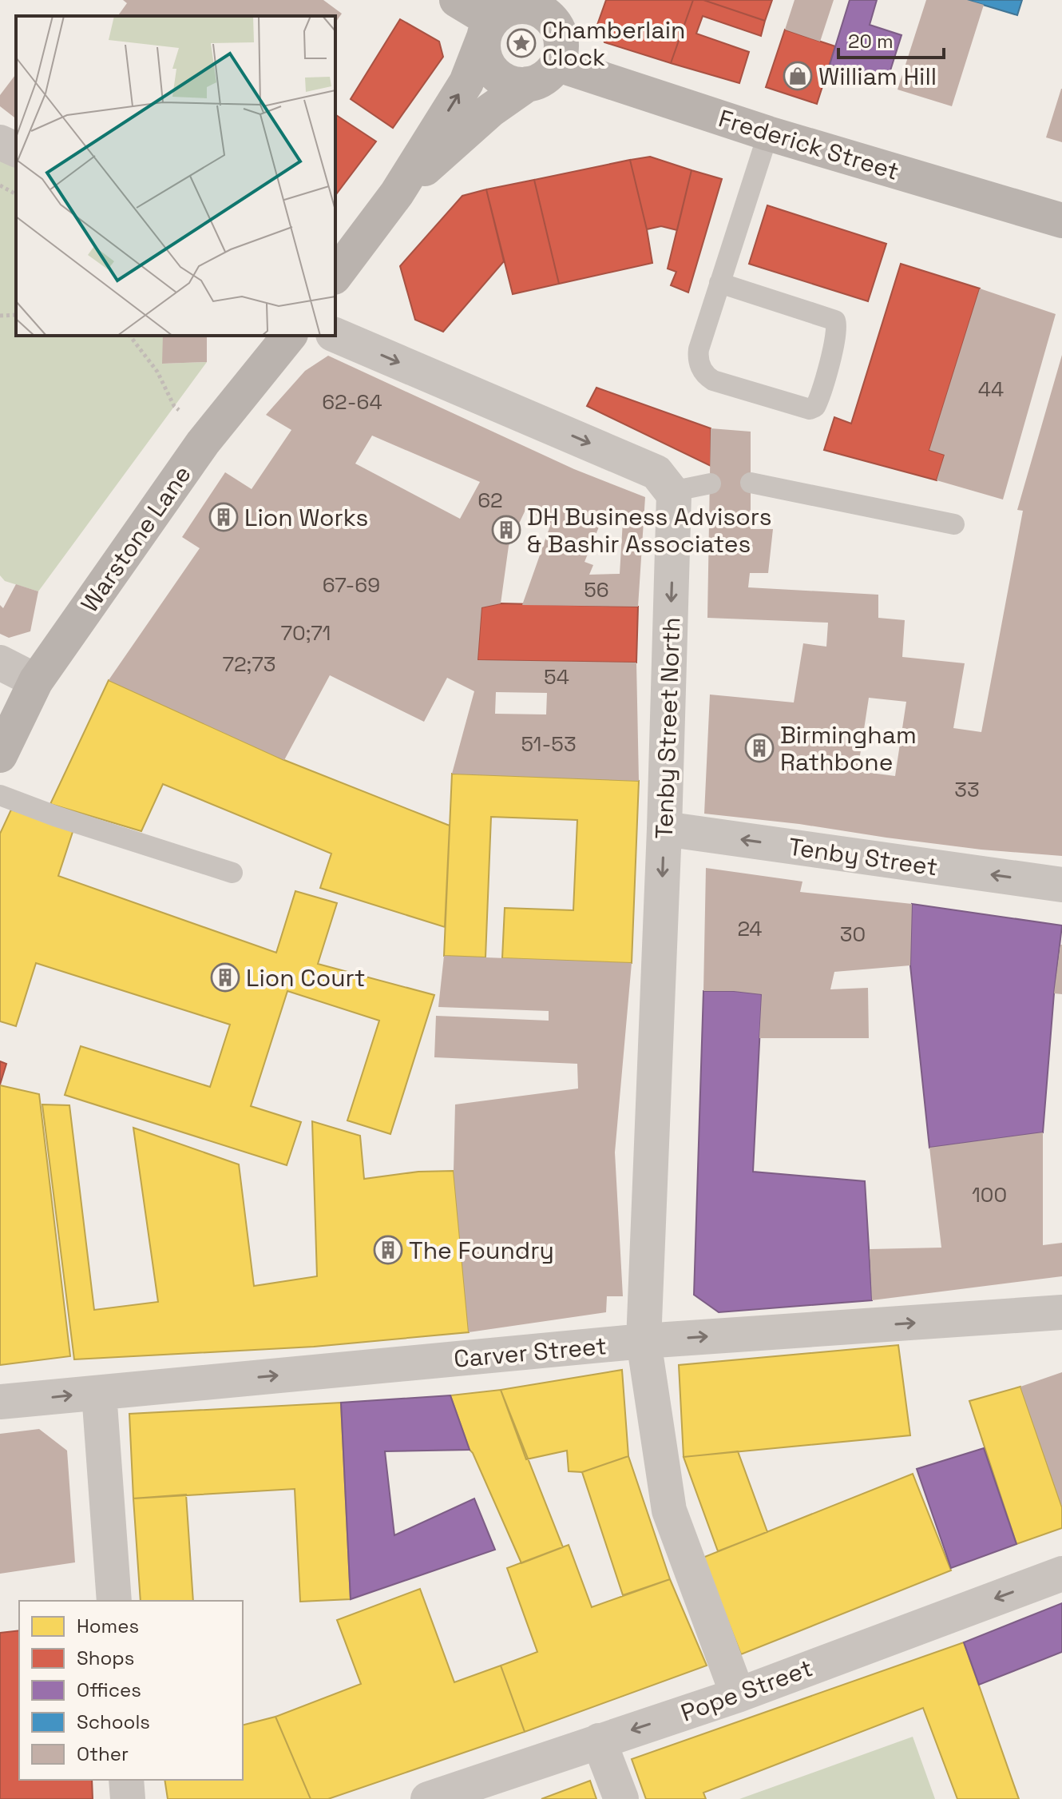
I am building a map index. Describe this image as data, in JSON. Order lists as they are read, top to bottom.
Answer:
{
  "streets": {
    "street": [
      "Frederick Street",
      "Warstone Lane",
      "Tenby Street North",
      "Tenby Street",
      "Carver Street",
      "Pope Street"
    ]
  },
  "crossings": [
    ["Tenby Street North", "Tenby Street"],
    ["Tenby Street North", "Carver Street"],
    ["Tenby Street North", "Pope Street"]
  ],
  "one_way": [
    "Tenby Street North",
    "Tenby Street",
    "Carver Street",
    "Pope Street"
  ],
  "places": {
    "place": ["Chamberlain Clock"],
    "shop": ["William Hill"],
    "building": [
      "Lion Works",
      "DH Business Advisors & Bashir Associates",
      "Birmingham Rathbone",
      "Lion Court",
      "The Foundry"
    ]
  },
  "house_numbers": [
    "44",
    "62-64",
    "62",
    "67-69",
    "56",
    "70;71",
    "72;73",
    "54",
    "51-53",
    "33",
    "24",
    "30",
    "100"
  ],
  "legend": [
    "Homes",
    "Shops",
    "Offices",
    "Schools",
    "Other"
  ],
  "scale_bar": "20 m"
}
